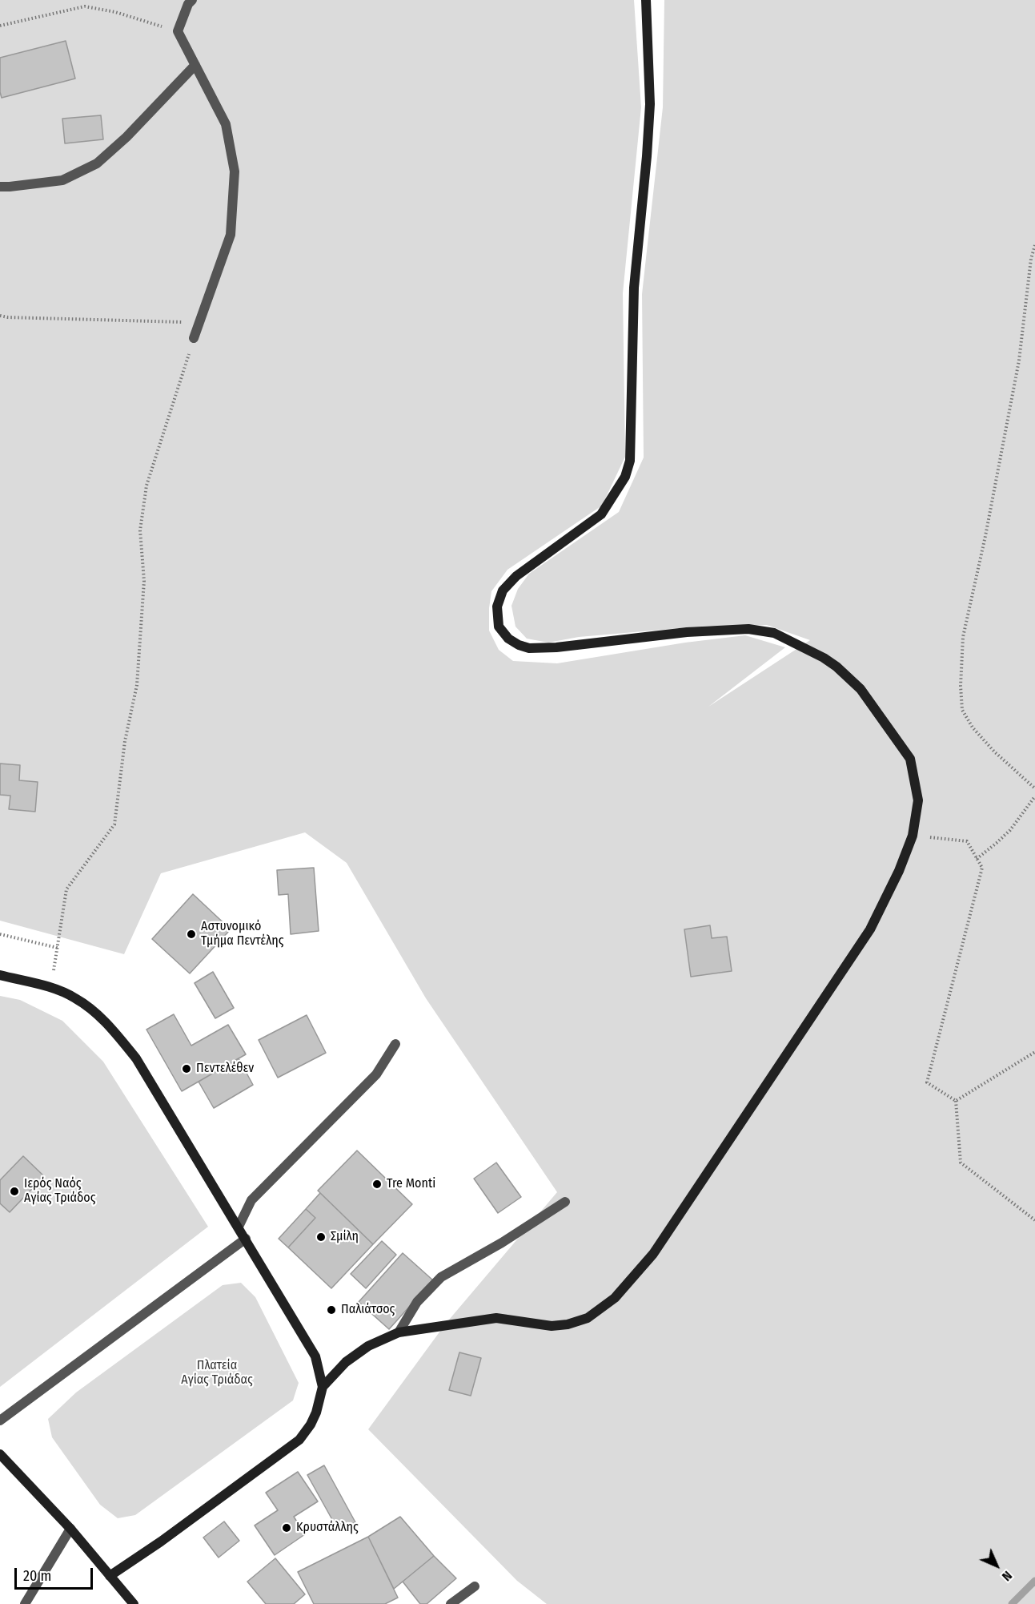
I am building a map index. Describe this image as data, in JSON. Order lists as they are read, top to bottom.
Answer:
{
  "parks": ["Πλατεία Αγίας Τριάδας"],
  "places": [
    "Αστυνομικό Τμήμα Πεντέλης",
    "Πεντελέθεν",
    "Tre Monti",
    "Ιερός Ναός Αγίας Τριάδος",
    "Σμίλη",
    "Παλιάτσος",
    "Κρυστάλλης"
  ],
  "scale_bar": "20 m",
  "north": "bottom right"
}
